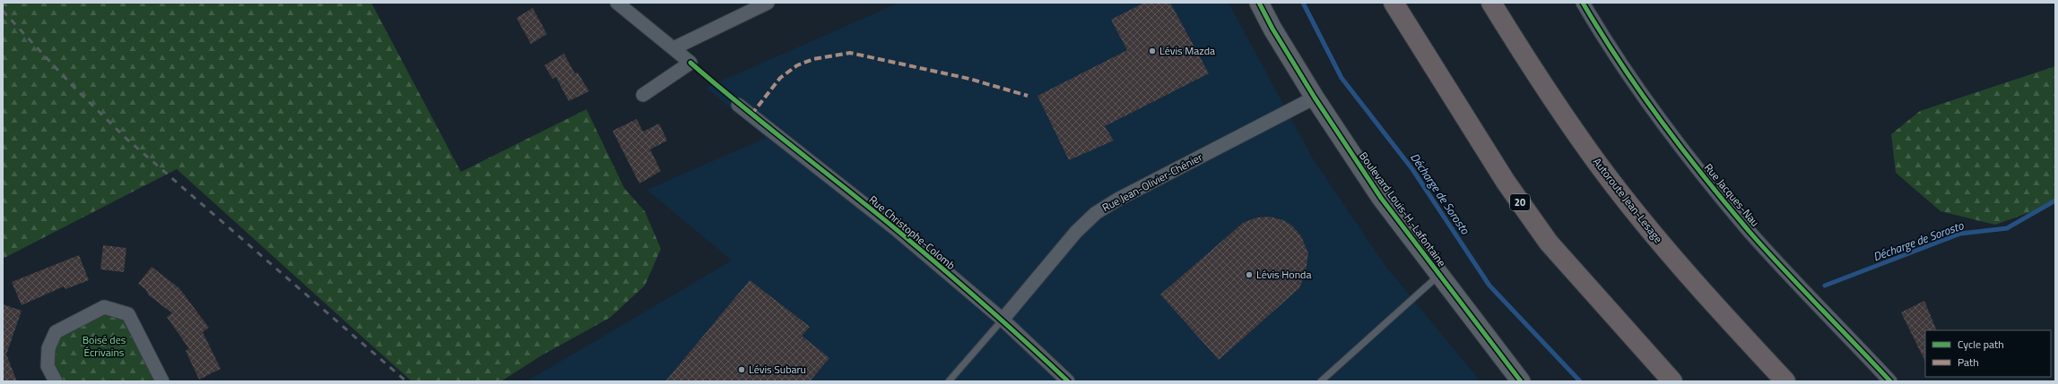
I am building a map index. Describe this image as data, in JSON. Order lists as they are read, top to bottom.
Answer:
{
  "streets": {
    "highway": ["Autoroute Jean-Lesage", "20"],
    "street": [
      "Rue Jean-Olivier-Chénier",
      "Rue Jacques-Nau",
      "Boulevard Louis-H.-Lafontaine",
      "Rue Christophe-Colomb"
    ]
  },
  "crossings": [
    ["Rue Jean-Olivier-Chénier", "Boulevard Louis-H.-Lafontaine"],
    ["Rue Jean-Olivier-Chénier", "Rue Christophe-Colomb"]
  ],
  "water": ["Décharge de Sorosto"],
  "parks": ["Boisé des Écrivains"],
  "places": ["Lévis Mazda", "Lévis Honda", "Lévis Subaru"],
  "legend": ["Cycle path", "Path"]
}
